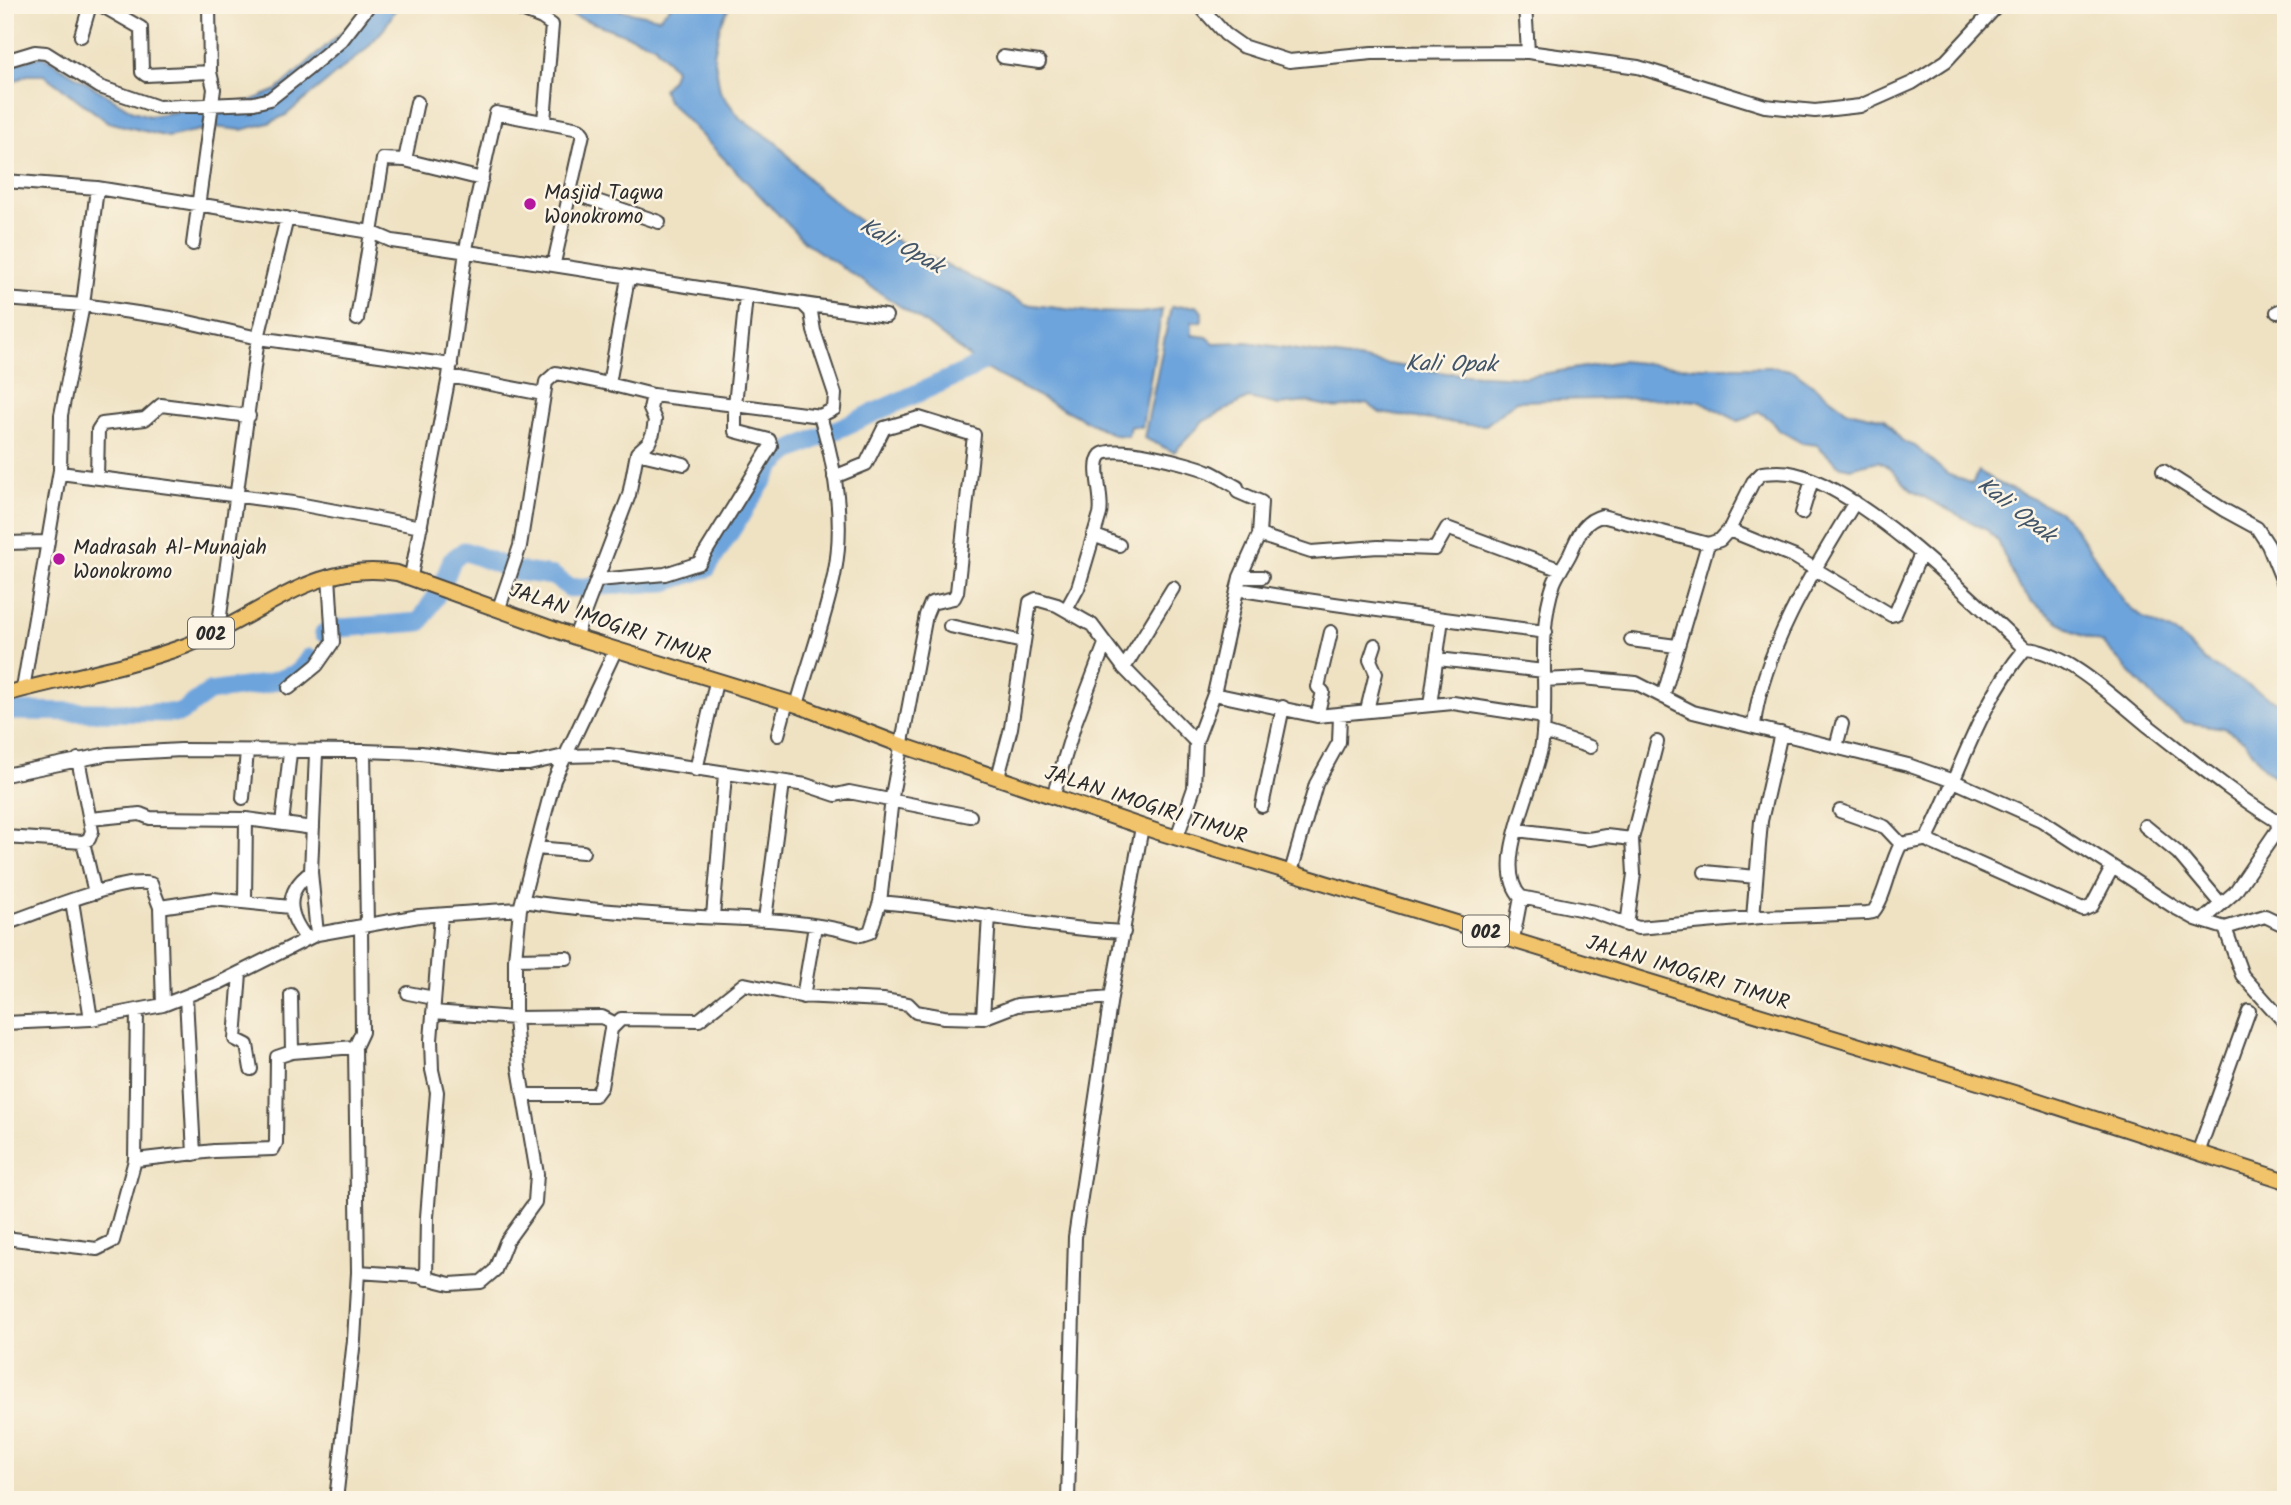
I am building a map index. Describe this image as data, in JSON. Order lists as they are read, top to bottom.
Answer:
{
  "streets": {
    "main road": ["JALAN IMOGIRI TIMUR", "002"]
  },
  "water": ["Kali Opak"],
  "places": ["Masjid Taqwa Wonokromo", "Madrasah Al-Munajah Wonokromo"]
}
